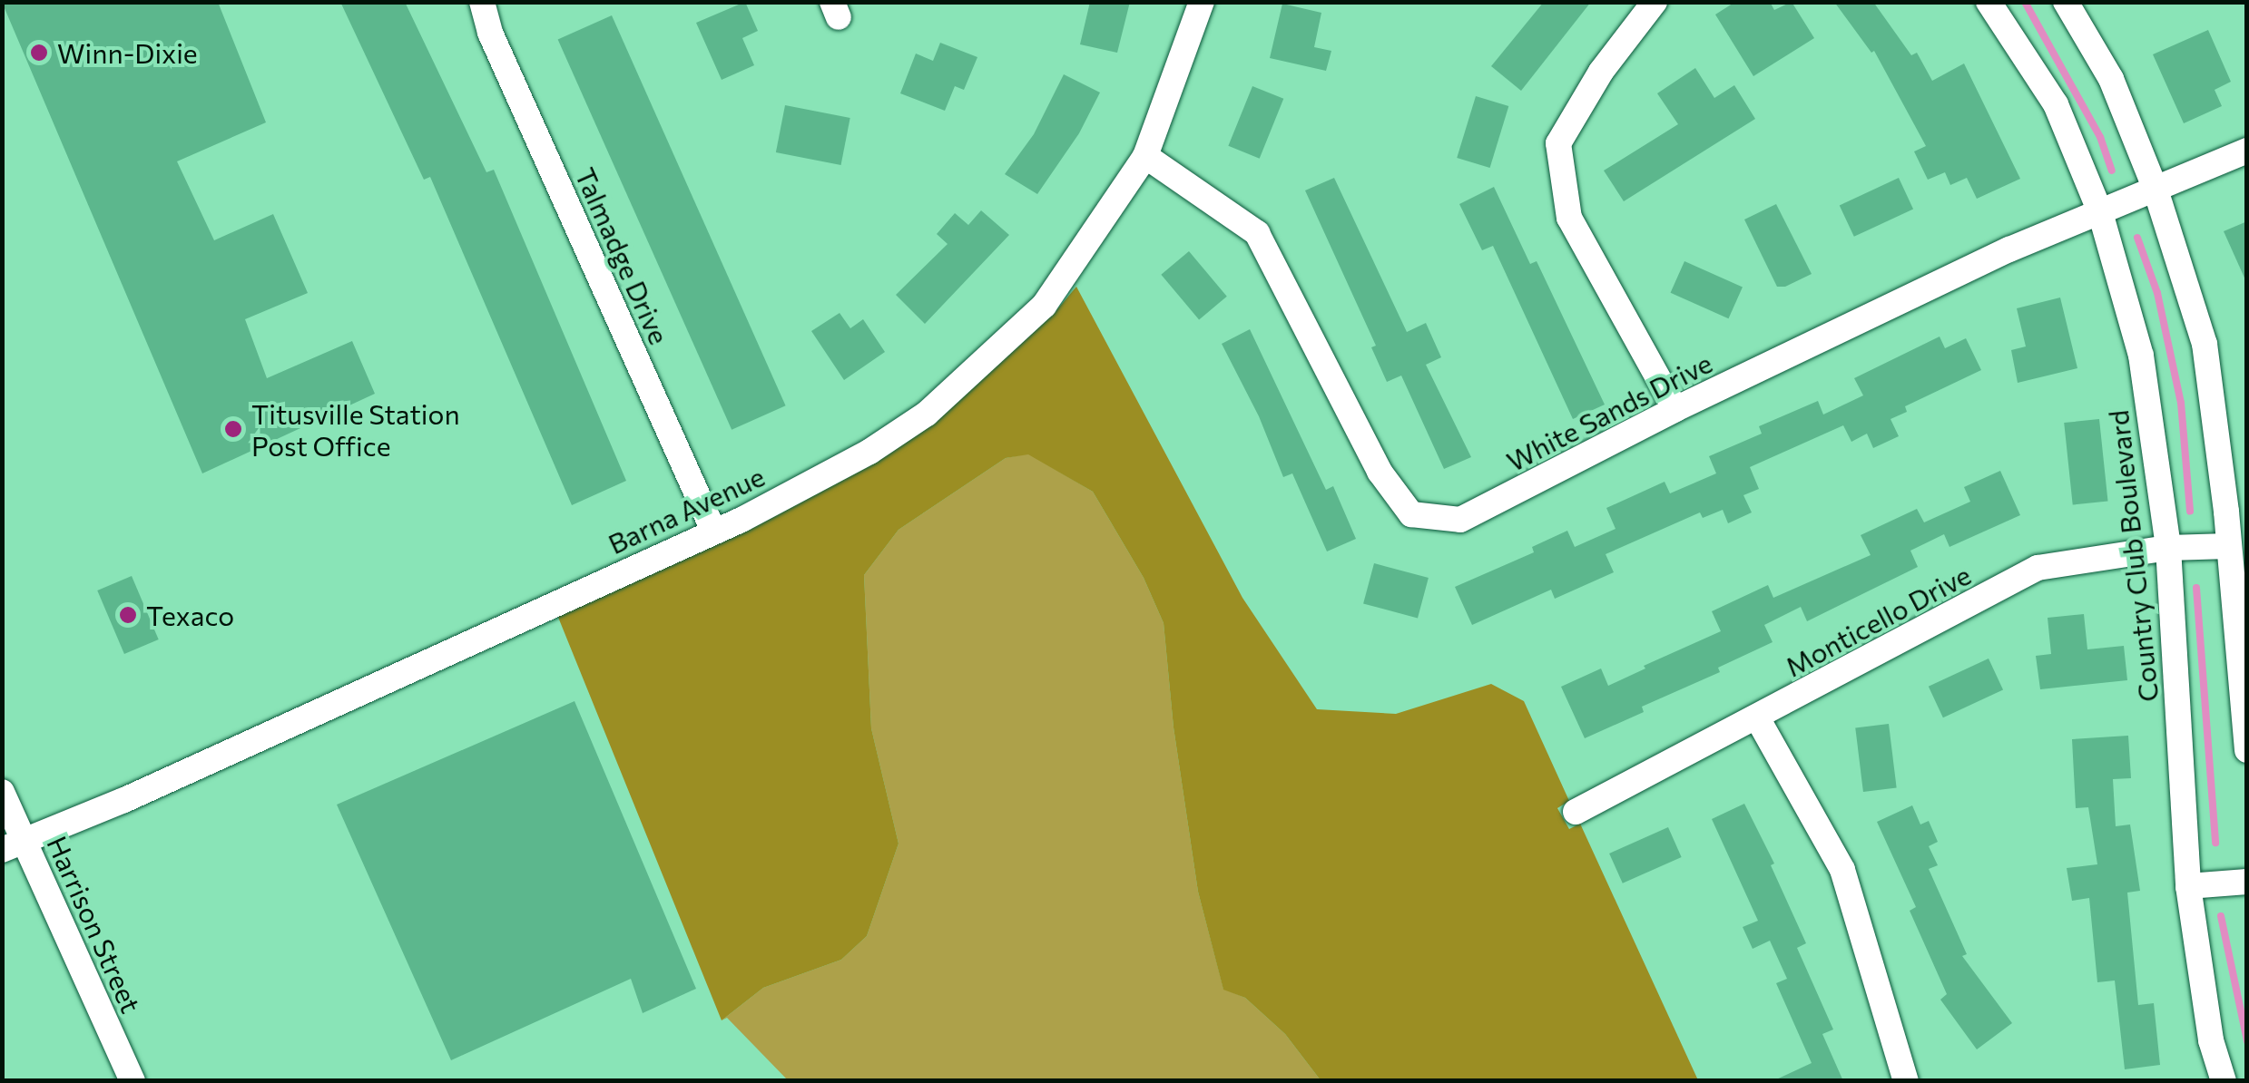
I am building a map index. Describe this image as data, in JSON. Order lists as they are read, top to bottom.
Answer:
{
  "streets": {
    "street": [
      "Talmadge Drive",
      "White Sands Drive",
      "Barna Avenue",
      "Country Club Boulevard",
      "Monticello Drive",
      "Harrison Street"
    ]
  },
  "crossings": [
    ["Talmadge Drive", "Barna Avenue"],
    ["White Sands Drive", "Barna Avenue"],
    ["White Sands Drive", "Country Club Boulevard"],
    ["Barna Avenue", "Harrison Street"],
    ["Country Club Boulevard", "Monticello Drive"]
  ],
  "places": ["Winn-Dixie", "Titusville Station Post Office", "Texaco"]
}
